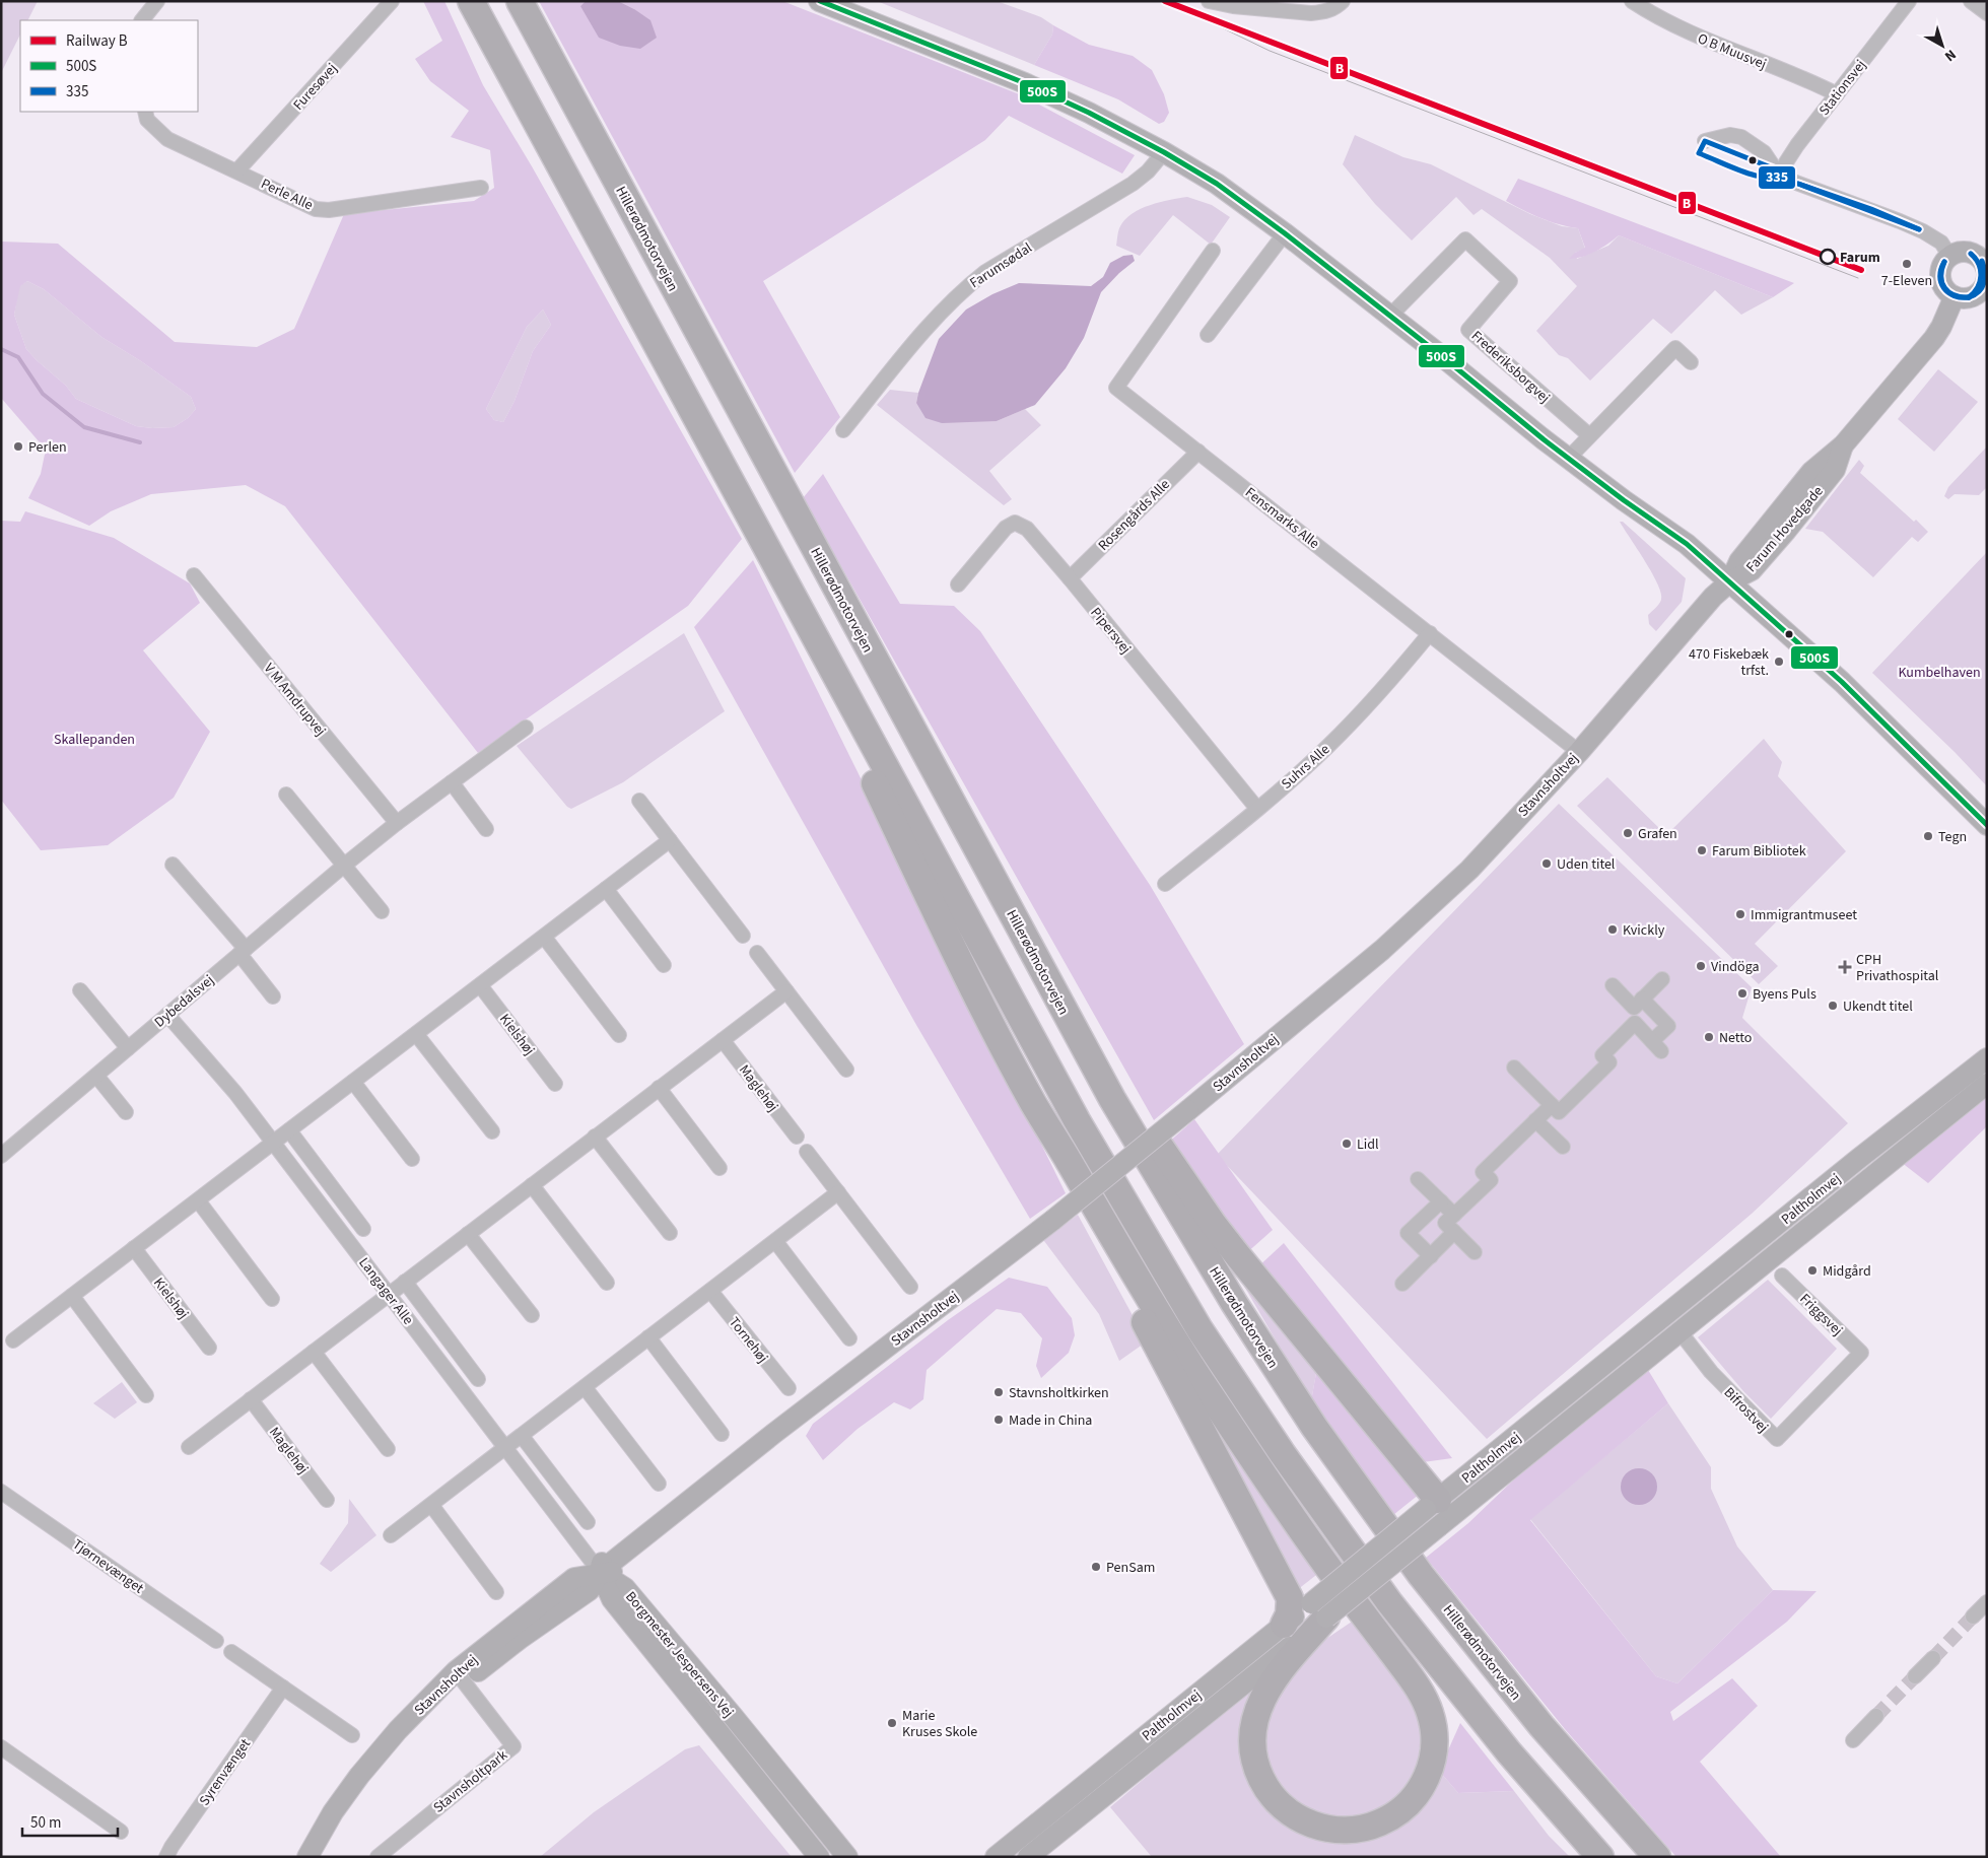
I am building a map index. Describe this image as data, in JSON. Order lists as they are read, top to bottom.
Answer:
{
  "streets": {
    "highway": ["Hillerødmotorvejen"],
    "street": [
      "O B Muusvej",
      "Furesøvej",
      "Stationsvej",
      "Perle Alle",
      "Farumsødal",
      "Frederiksborgvej",
      "Rosengårds Alle",
      "Fensmarks Alle",
      "Farum Hovedgade",
      "Pipersvej",
      "V M Amdrupvej",
      "Suhrs Alle",
      "Stavnsholtvej",
      "Dybedalsvej",
      "Kielshøj",
      "Maglehøj",
      "Paltholmvej",
      "Langager Alle",
      "Friggsvej",
      "Tornehøj",
      "Bifrostvej",
      "Tjørnevænget",
      "Borgmester Jespersens Vej",
      "Syrenvænget",
      "Stavnsholtpark"
    ]
  },
  "crossings": [
    ["O B Muusvej", "Stationsvej"],
    ["Furesøvej", "Perle Alle"],
    ["Rosengårds Alle", "Fensmarks Alle"],
    ["Rosengårds Alle", "Pipersvej"],
    ["Fensmarks Alle", "Suhrs Alle"],
    ["Fensmarks Alle", "Stavnsholtvej"],
    ["Farum Hovedgade", "Stavnsholtvej"],
    ["Pipersvej", "Suhrs Alle"],
    ["V M Amdrupvej", "Dybedalsvej"],
    ["Stavnsholtvej", "Langager Alle"],
    ["Stavnsholtvej", "Borgmester Jespersens Vej"],
    ["Stavnsholtvej", "Stavnsholtpark"],
    ["Dybedalsvej", "Langager Alle"],
    ["Paltholmvej", "Bifrostvej"],
    ["Langager Alle", "Borgmester Jespersens Vej"],
    ["Friggsvej", "Bifrostvej"]
  ],
  "parks": ["Kumbelhaven", "Skallepanden"],
  "places": {
    "other": [
      "Farum",
      "7-Eleven",
      "Perlen",
      "470 Fiskebæk trfst.",
      "Grafen",
      "Tegn",
      "Farum Bibliotek",
      "Uden titel",
      "Immigrantmuseet",
      "Kvickly",
      "Vindöga",
      "Byens Puls",
      "Ukendt titel",
      "Netto",
      "Lidl",
      "Midgård",
      "Stavnsholtkirken",
      "Made in China",
      "PenSam",
      "Marie Kruses Skole"
    ],
    "health": ["CPH Privathospital"]
  },
  "lines": ["rail line B", "transit line 500S", "transit line 335"],
  "legend": ["Railway B", "500S", "335"],
  "scale_bar": "50 m",
  "north": "bottom right"
}
